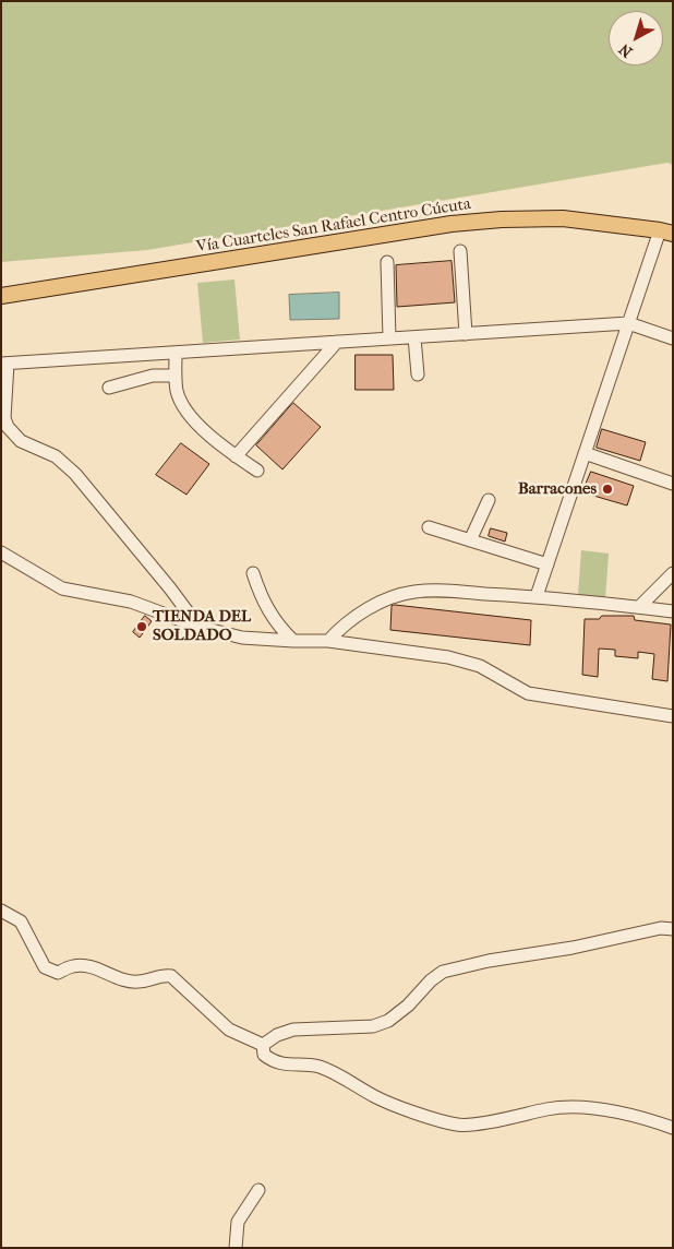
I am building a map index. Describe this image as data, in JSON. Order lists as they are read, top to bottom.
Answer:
{
  "streets": {
    "main road": ["Vía Cuarteles San Rafael Centro Cúcuta"]
  },
  "places": ["Barracones", "TIENDA DEL SOLDADO"],
  "north": "bottom left"
}
